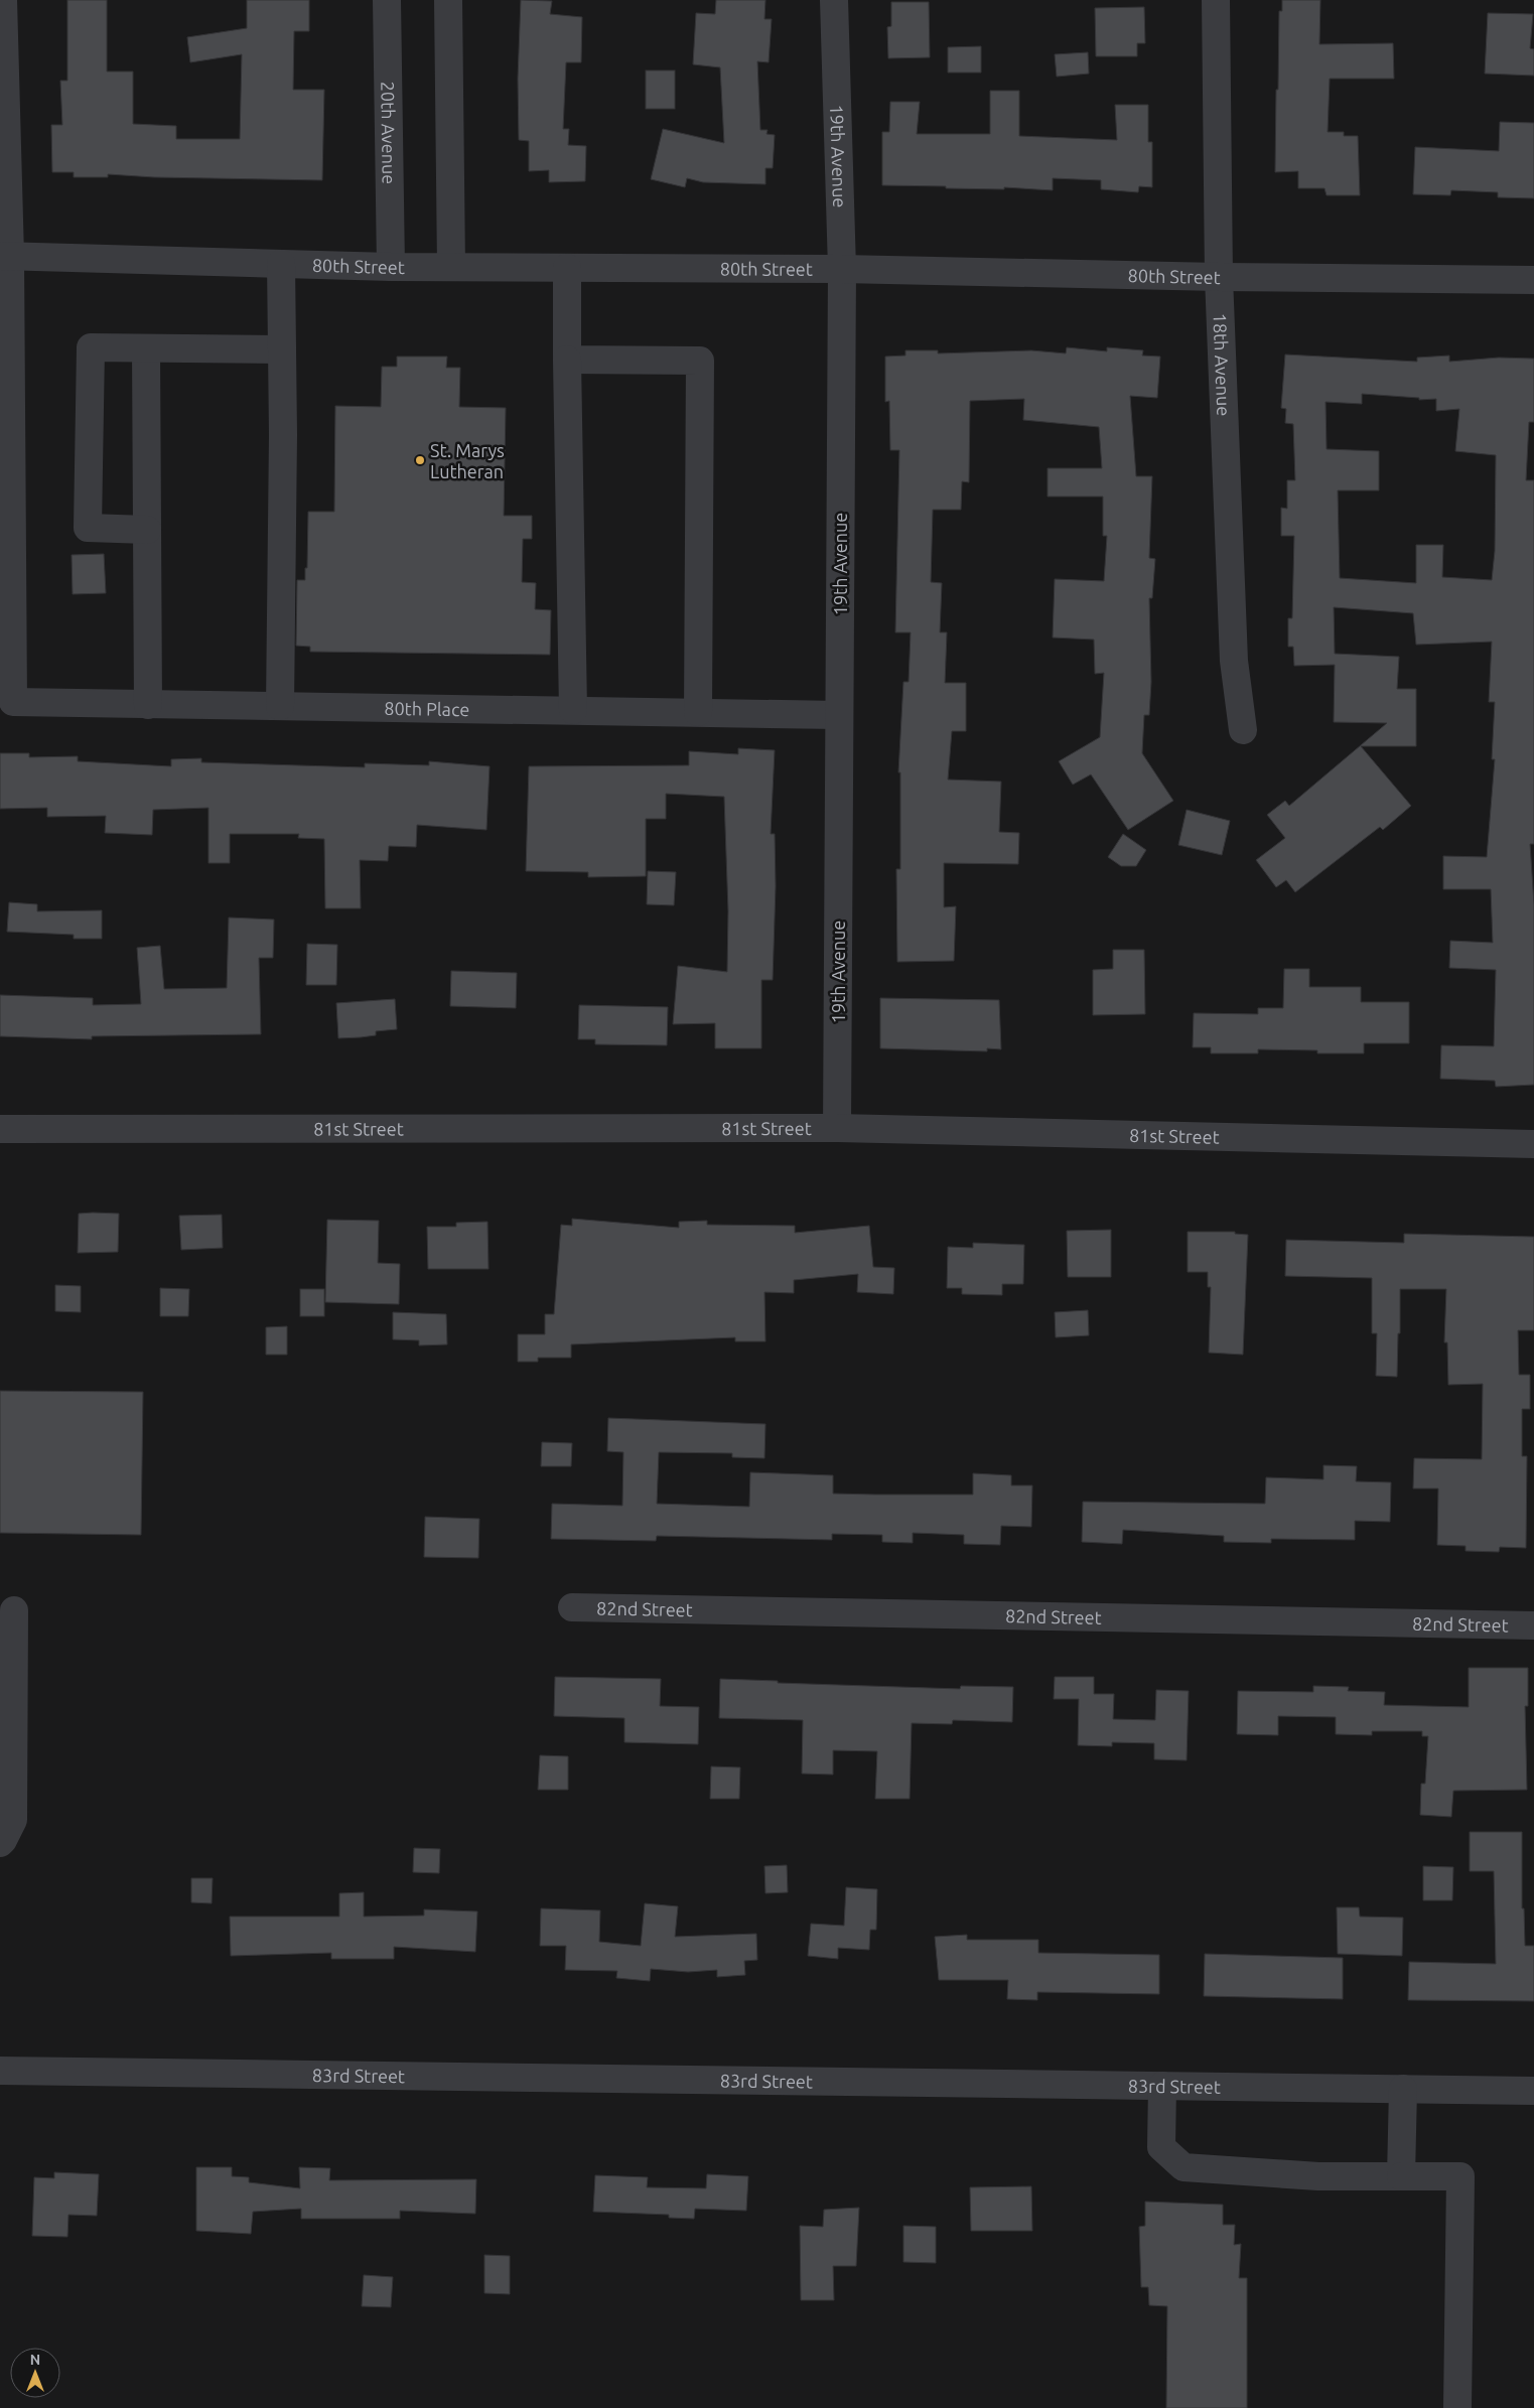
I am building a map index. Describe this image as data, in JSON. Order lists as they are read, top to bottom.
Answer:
{
  "streets": {
    "street": [
      "20th Avenue",
      "19th Avenue",
      "80th Street",
      "18th Avenue",
      "80th Place",
      "81st Street",
      "82nd Street",
      "83rd Street"
    ]
  },
  "crossings": [
    ["20th Avenue", "80th Street"],
    ["19th Avenue", "80th Street"],
    ["19th Avenue", "80th Place"],
    ["19th Avenue", "81st Street"],
    ["80th Street", "18th Avenue"]
  ],
  "places": ["St. Marys Lutheran"],
  "north": "top"
}
